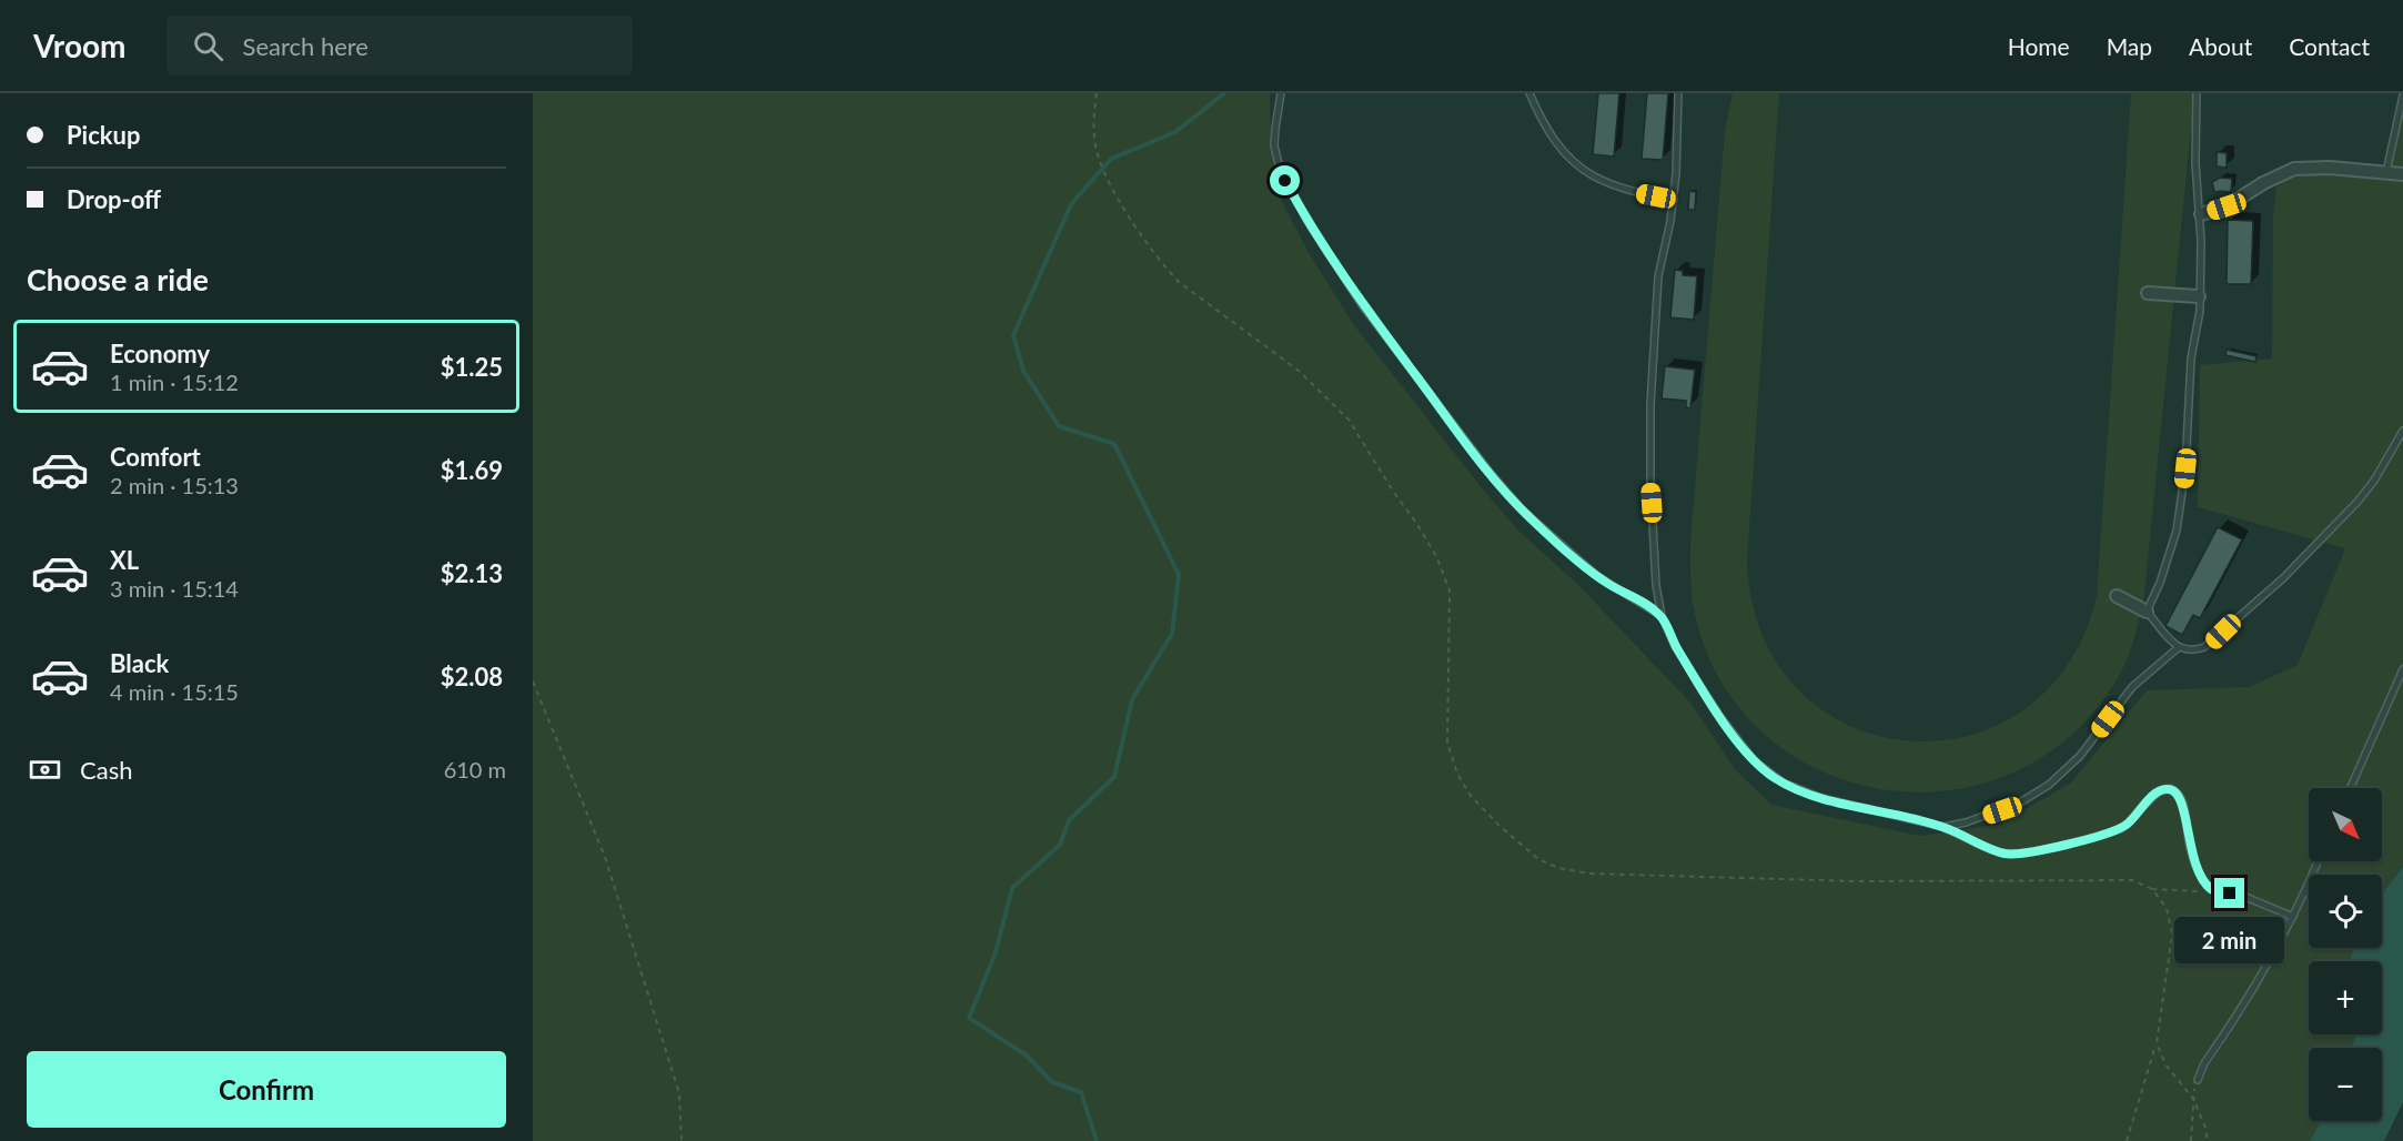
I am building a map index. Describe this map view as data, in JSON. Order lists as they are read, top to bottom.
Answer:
{
  "north": "bottom right",
  "page": {
    "header": "Vroom",
    "search": "Search here",
    "nav": [
      "Home",
      "Map",
      "About",
      "Contact"
    ],
    "banner": ["Pickup", "Drop-off"],
    "heading": "Choose a ride",
    "list": [
      {
        "name": "Economy",
        "note": "1 min · 15:12",
        "value": "$1.25"
      },
      {
        "name": "Comfort",
        "note": "2 min · 15:13",
        "value": "$1.69"
      },
      {
        "name": "XL",
        "note": "3 min · 15:14",
        "value": "$2.13"
      },
      {
        "name": "Black",
        "note": "4 min · 15:15",
        "value": "$2.08"
      }
    ],
    "pay": ["Cash", "610 m"],
    "map_buttons": ["+", "−"],
    "bubble": "2 min",
    "buttons": "Confirm"
  }
}
